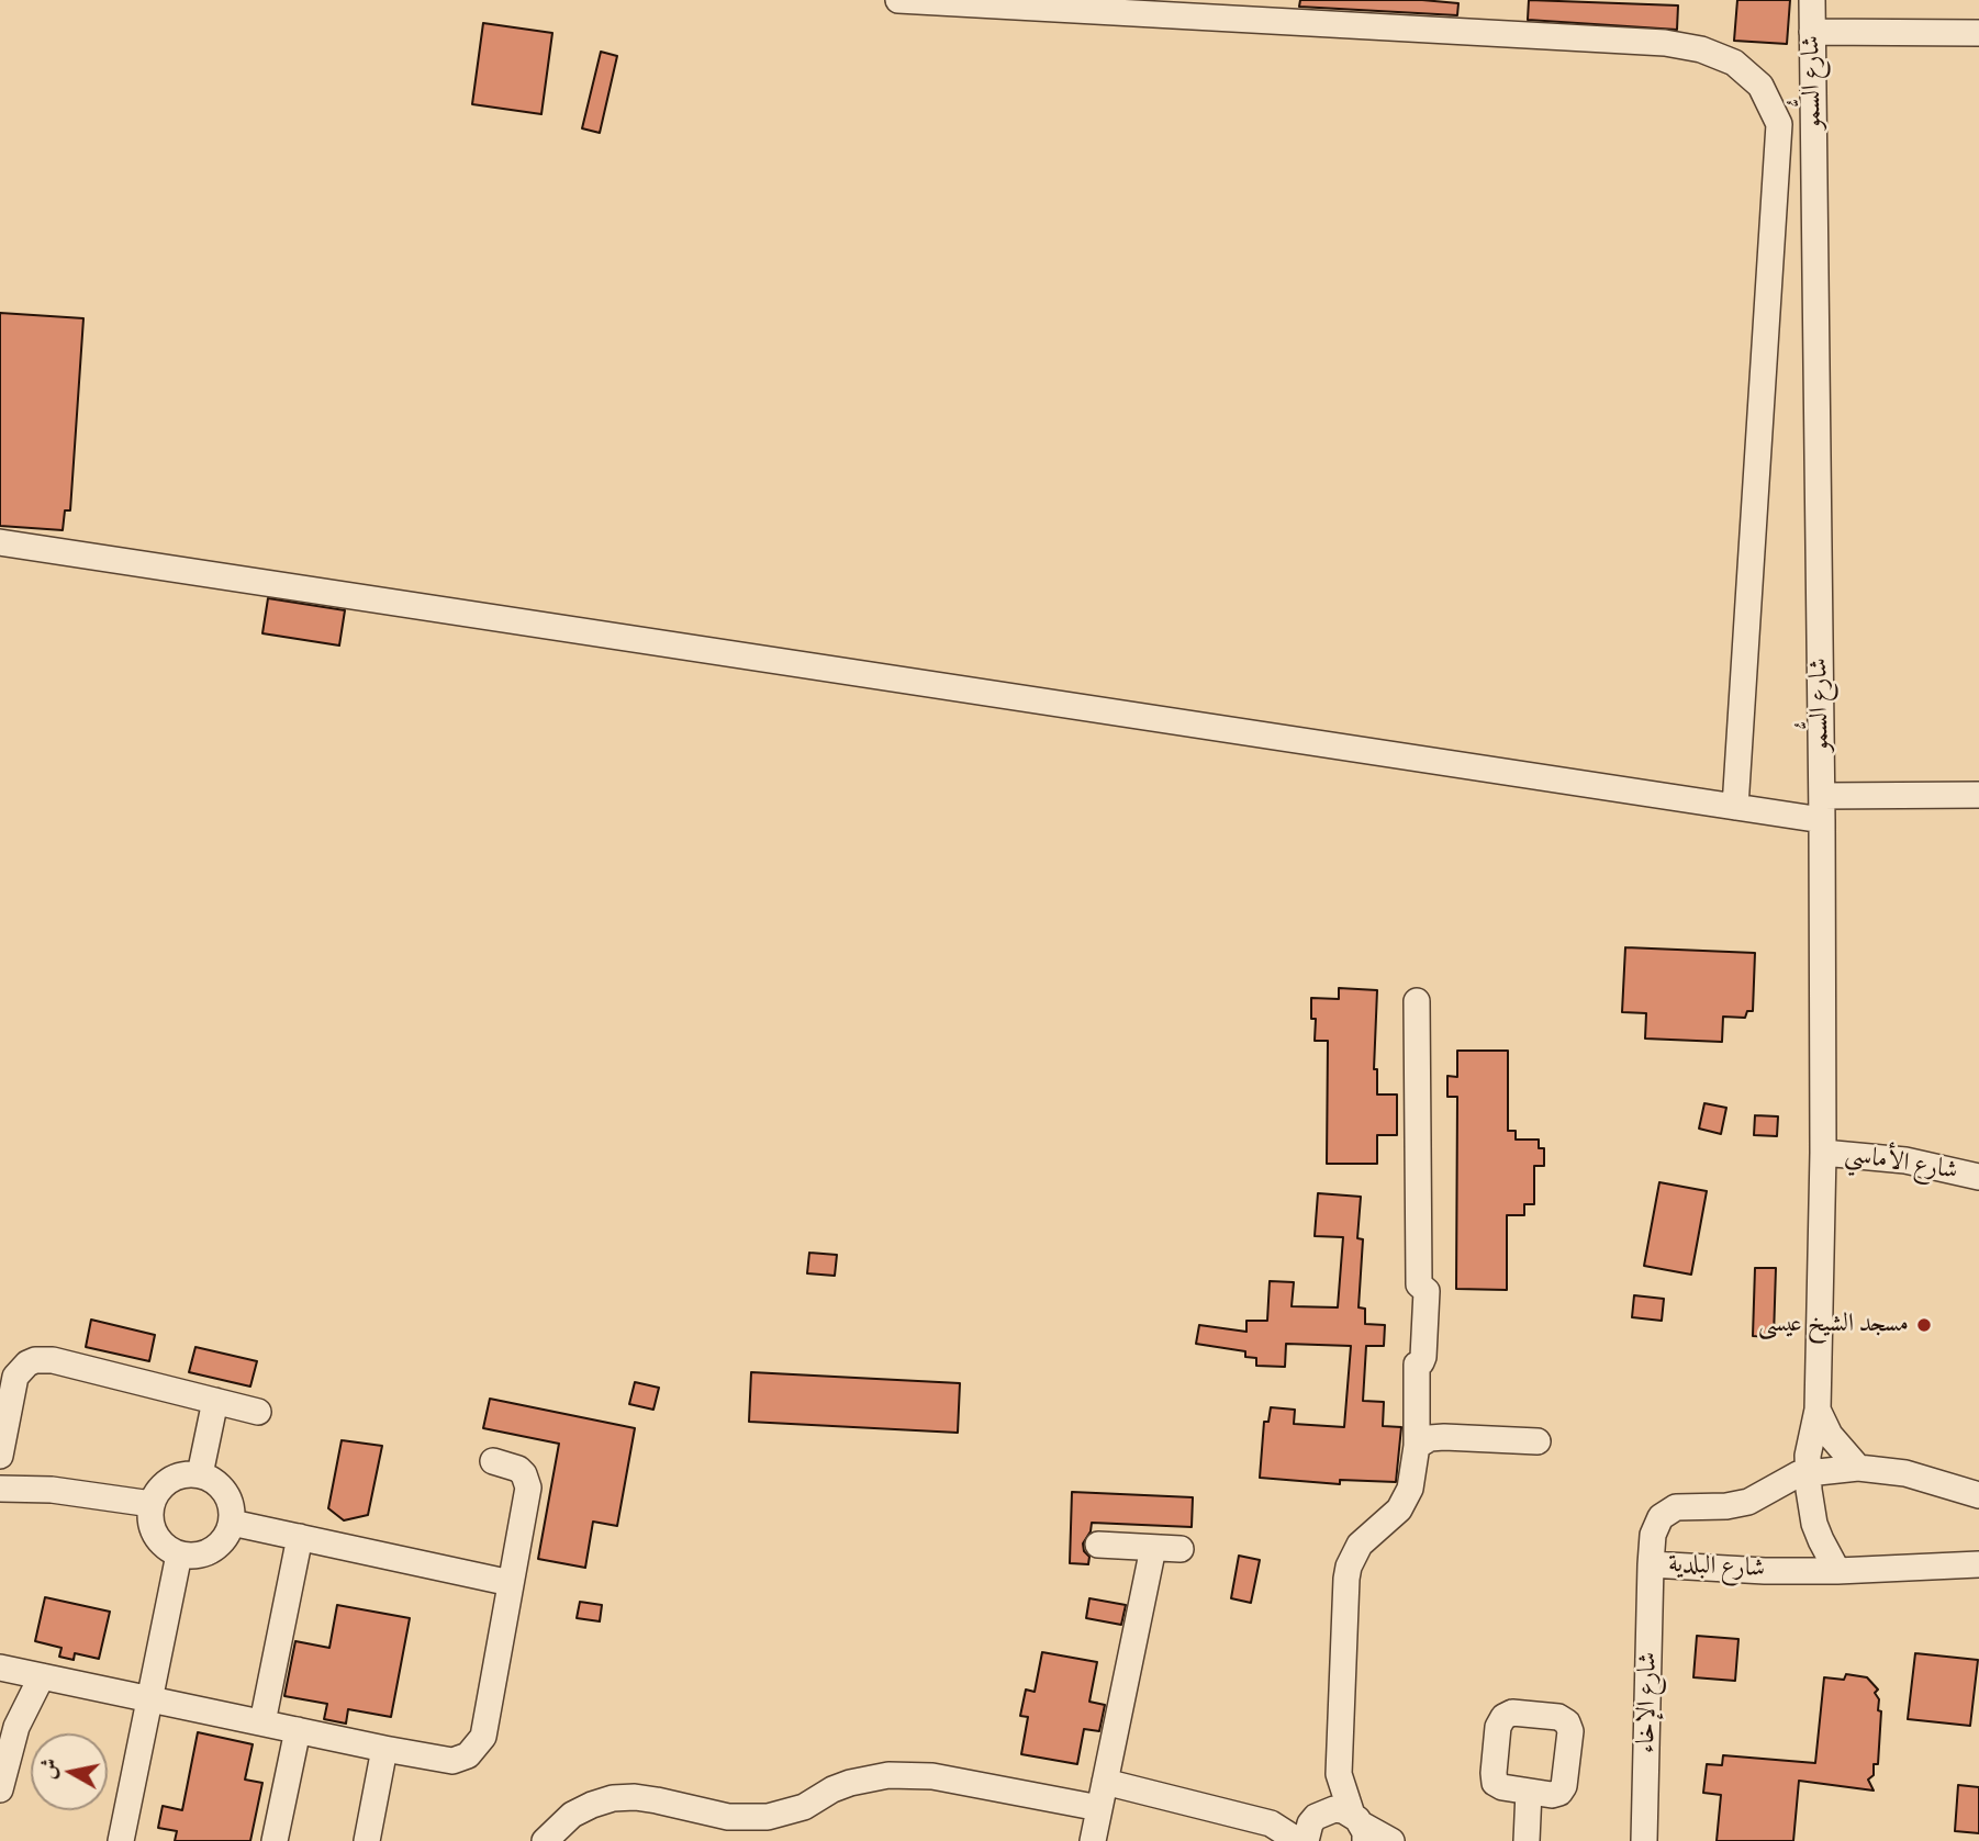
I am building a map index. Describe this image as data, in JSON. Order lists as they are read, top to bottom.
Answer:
{
  "streets": {
    "street": [
      "شارع السُّمو",
      "شارع الأماسي",
      "شارع البلدية",
      "شارع الإخاء"
    ]
  },
  "crossings": [
    ["شارع السُّمو", "شارع الأماسي"],
    ["شارع السُّمو", "شارع البلدية"],
    ["شارع البلدية", "شارع الإخاء"]
  ],
  "places": ["مسجد الشيخ عيسى"],
  "north": "left"
}
